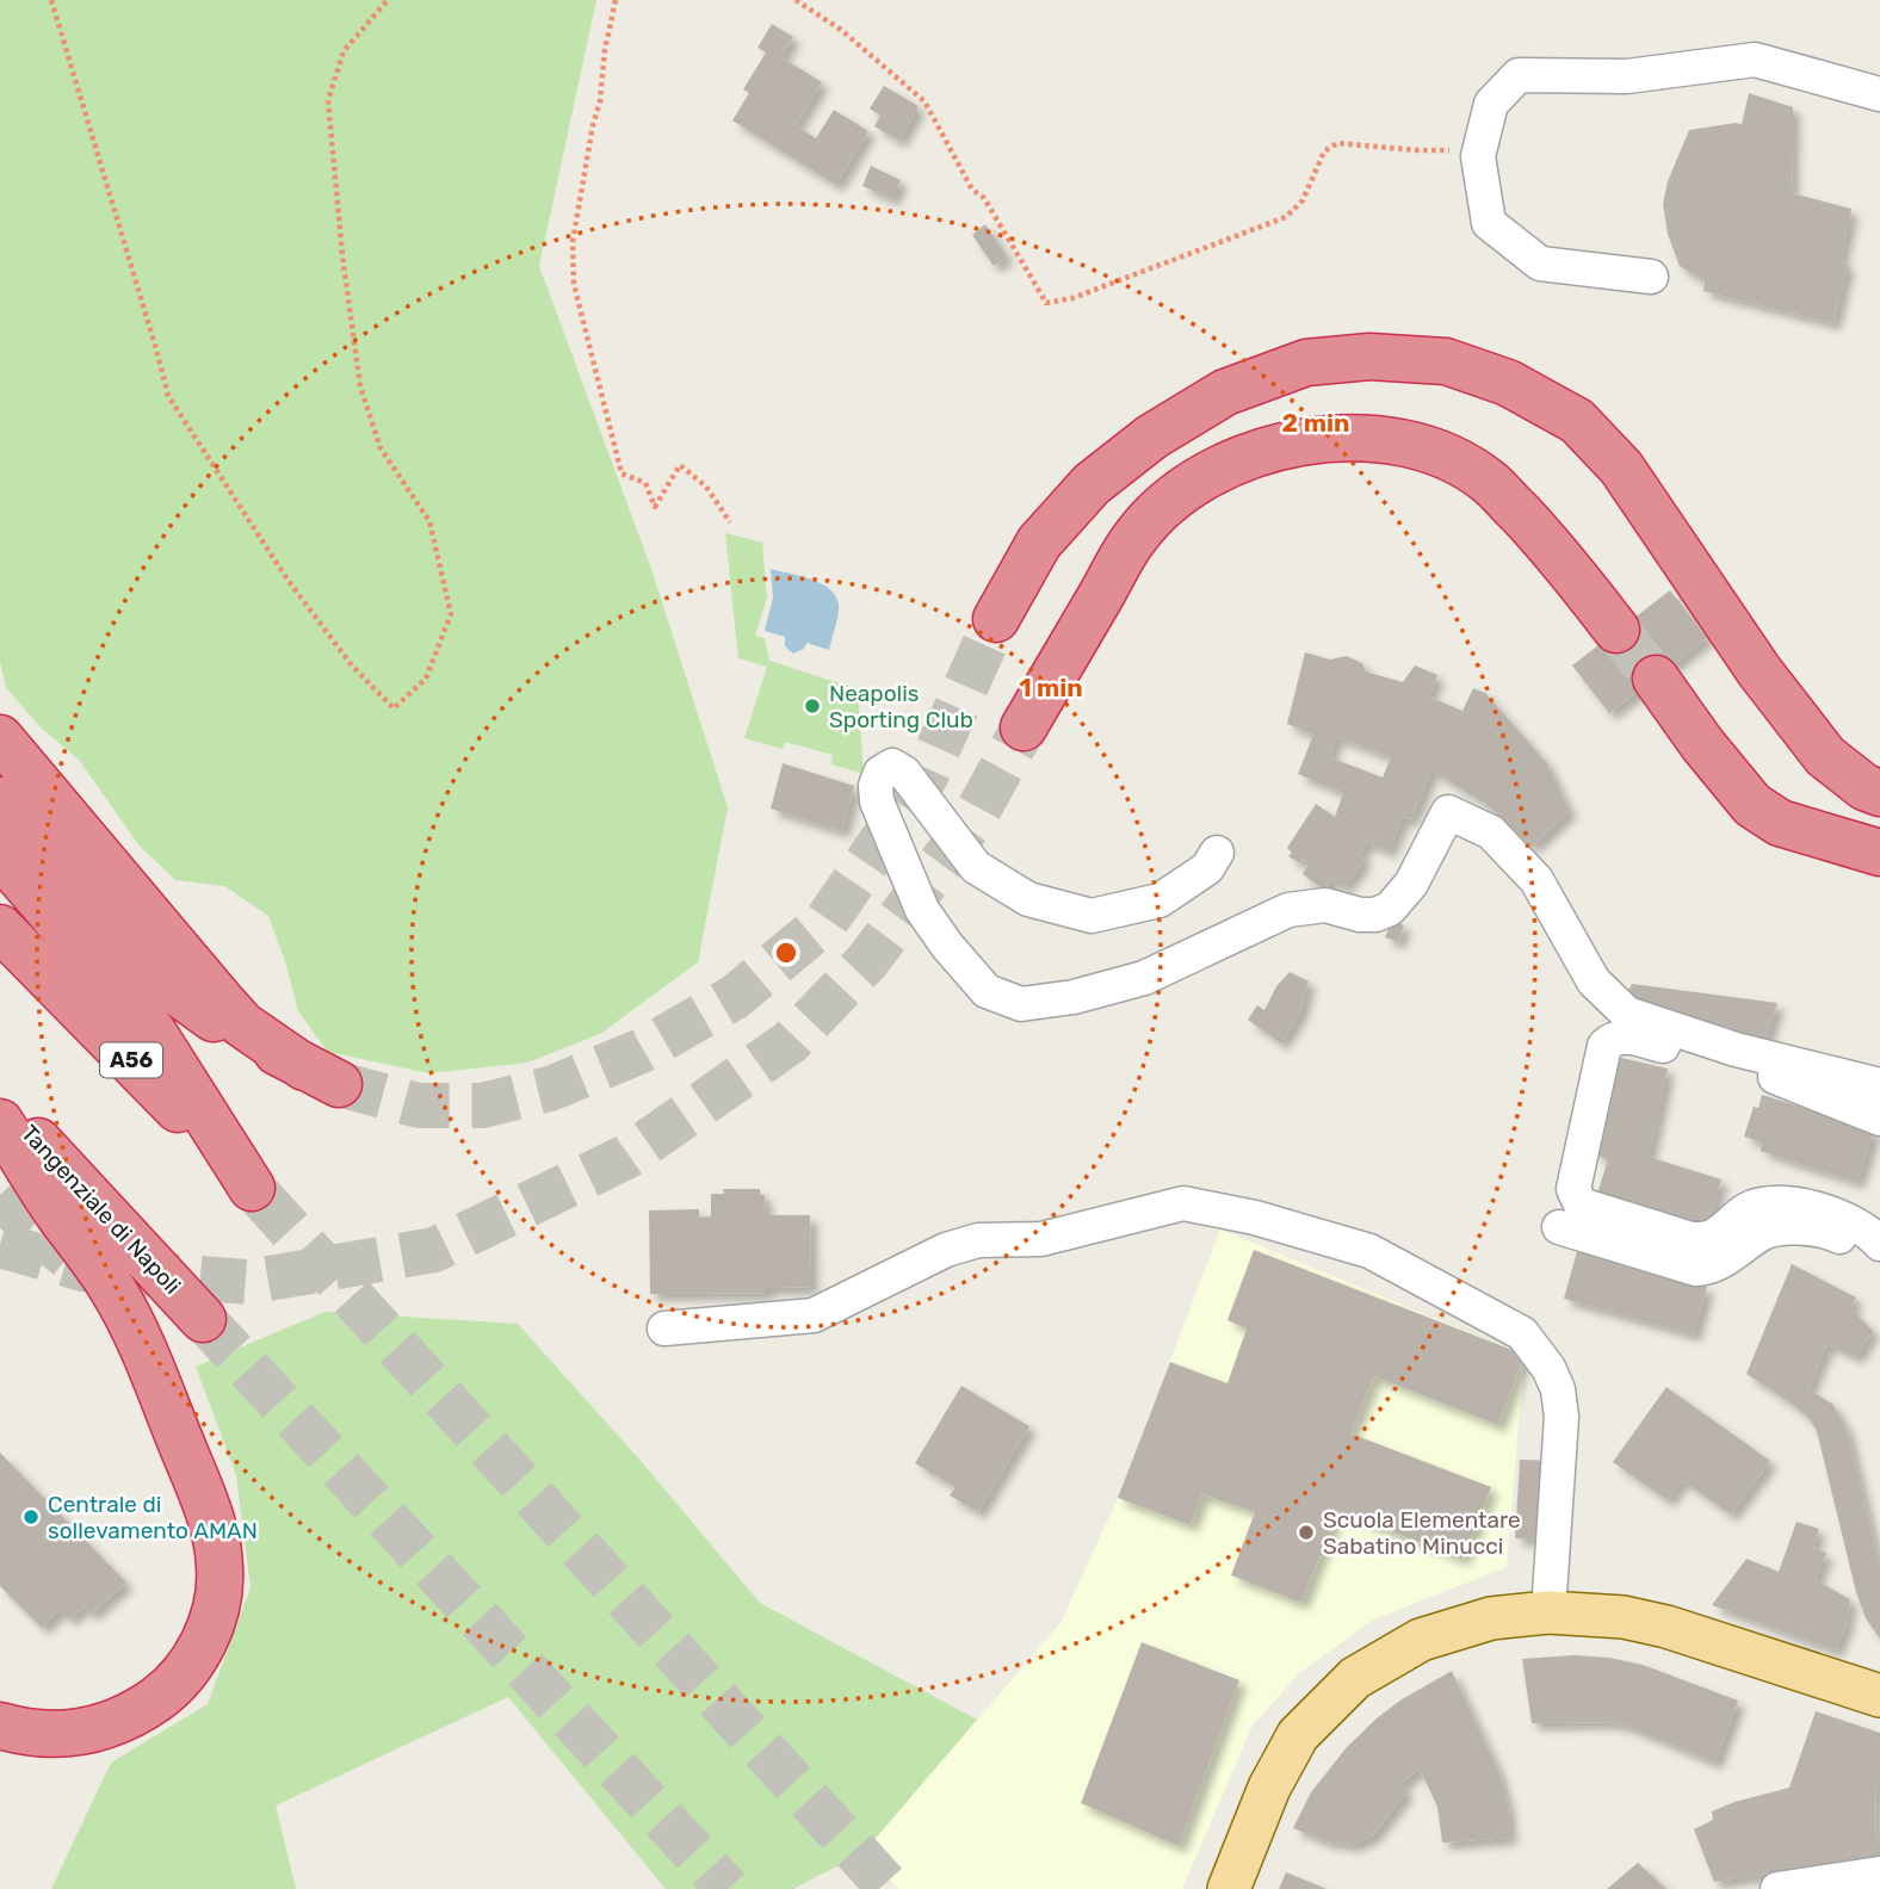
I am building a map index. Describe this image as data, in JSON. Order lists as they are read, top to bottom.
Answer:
{
  "streets": {
    "highway": ["A56", "Tangenziale di Napoli"]
  },
  "places": ["Neapolis Sporting Club", "Centrale di sollevamento AMAN", "Scuola Elementare Sabatino Minucci"],
  "rings": ["2 min", "1 min"]
}
